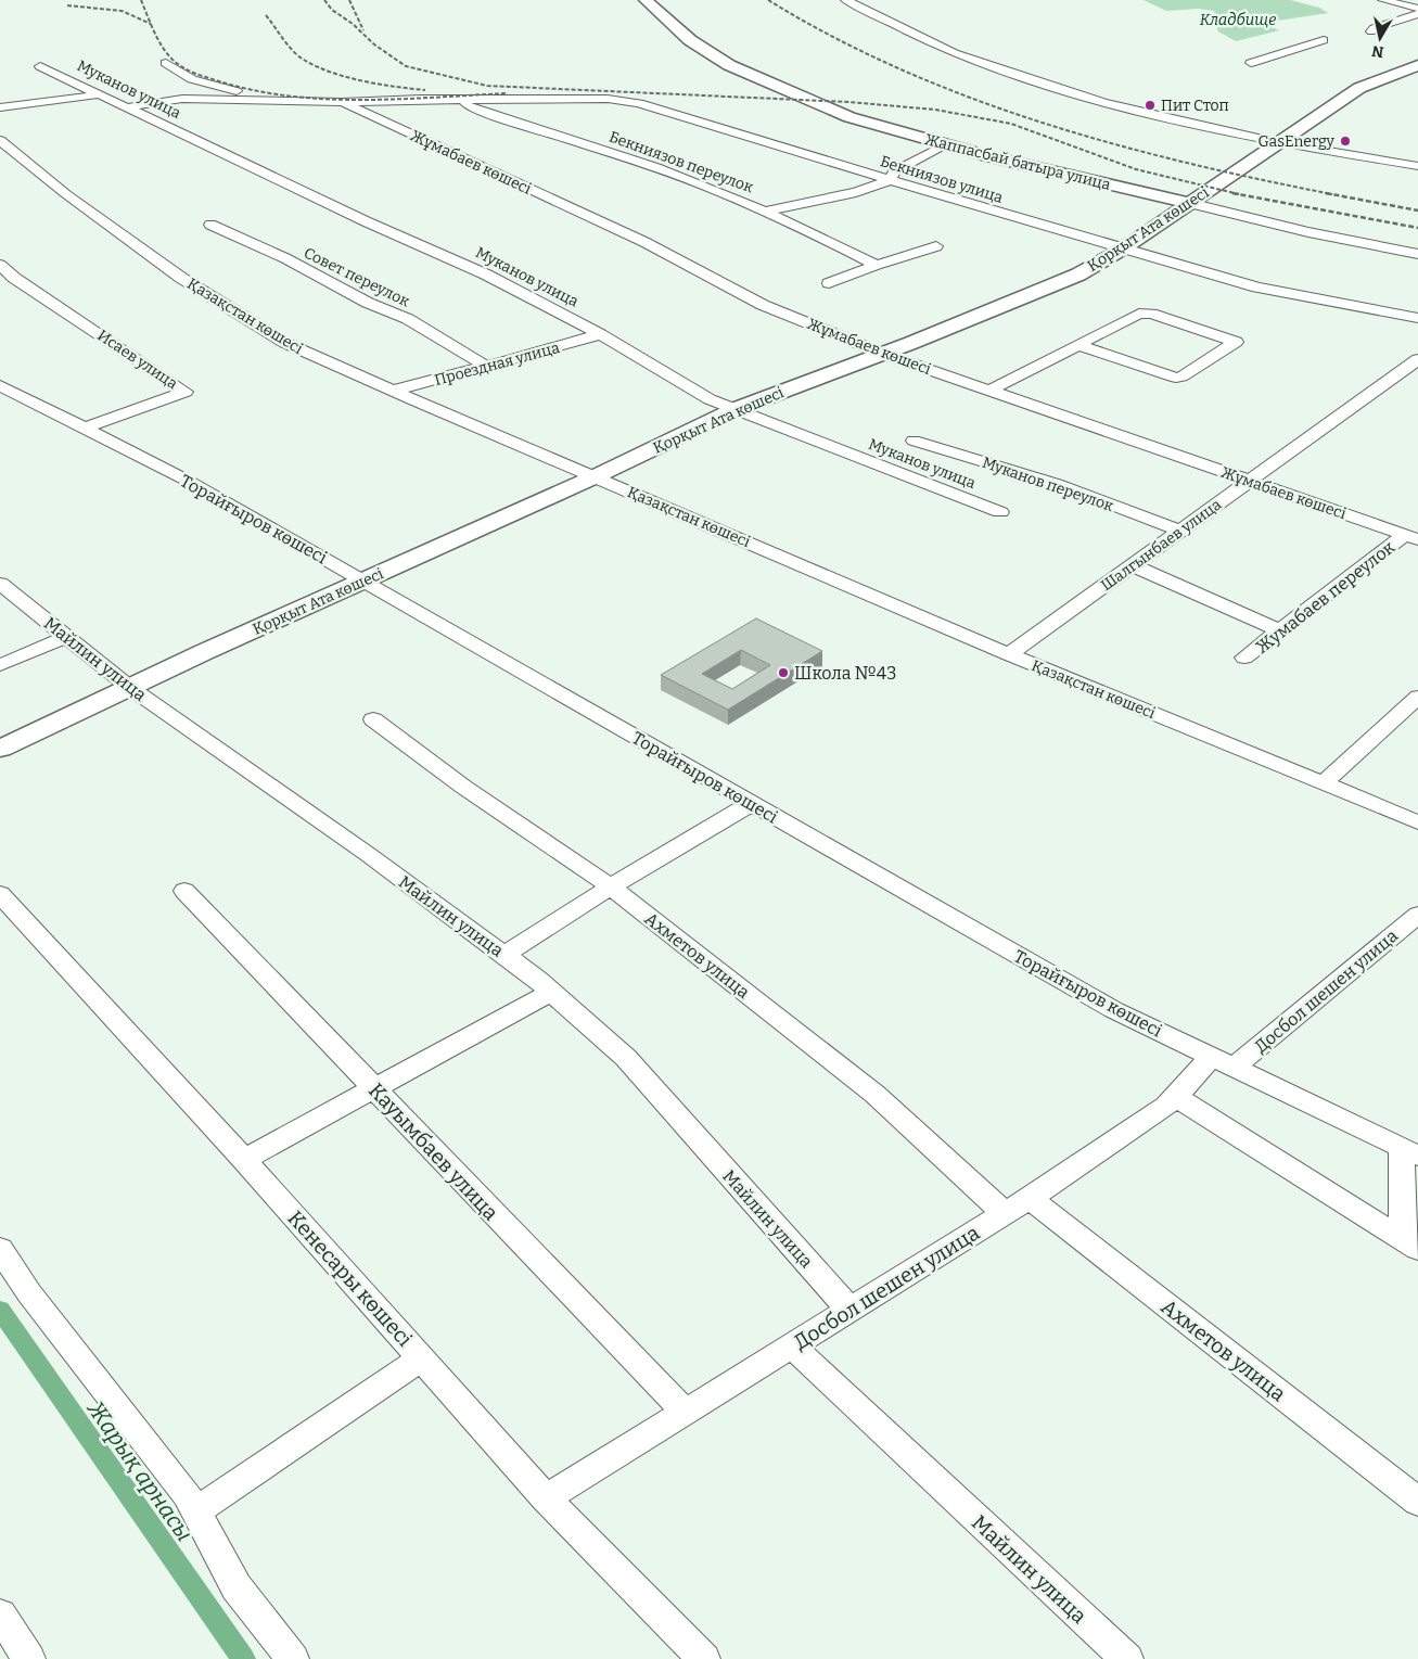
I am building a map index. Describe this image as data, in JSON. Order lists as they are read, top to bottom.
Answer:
{
  "streets": {
    "main road": ["Жаппасбай батыра улица", "Қорқыт Ата көшесі"],
    "street": [
      "Муканов улица",
      "Жұмабаев көшесі",
      "Бекниязов переулок",
      "Бекниязов улица",
      "Совет переулок",
      "Қазақстан көшесі",
      "Исаев улица",
      "Проездная улица",
      "Муканов переулок",
      "Торайғыров көшесі",
      "Шалгынбаев улица",
      "Жумабаев переулок",
      "Майлин улица",
      "Ахметов улица",
      "Досбол шешен улица",
      "Кауымбаев улица",
      "Кенесары көшесі"
    ]
  },
  "crossings": [
    ["Муканов улица", "Қорқыт Ата көшесі"],
    ["Муканов улица", "Проездная улица"],
    ["Жұмабаев көшесі", "Бекниязов улица"],
    ["Жұмабаев көшесі", "Қорқыт Ата көшесі"],
    ["Жұмабаев көшесі", "Шалгынбаев улица"],
    ["Жұмабаев көшесі", "Жумабаев переулок"],
    ["Бекниязов переулок", "Бекниязов улица"],
    ["Жаппасбай батыра улица", "Қорқыт Ата көшесі"],
    ["Бекниязов улица", "Қорқыт Ата көшесі"],
    ["Қорқыт Ата көшесі", "Қазақстан көшесі"],
    ["Қорқыт Ата көшесі", "Торайғыров көшесі"],
    ["Қорқыт Ата көшесі", "Майлин улица"],
    ["Совет переулок", "Проездная улица"],
    ["Қазақстан көшесі", "Проездная улица"],
    ["Қазақстан көшесі", "Шалгынбаев улица"],
    ["Исаев улица", "Торайғыров көшесі"],
    ["Муканов переулок", "Шалгынбаев улица"],
    ["Торайғыров көшесі", "Досбол шешен улица"],
    ["Майлин улица", "Досбол шешен улица"],
    ["Ахметов улица", "Досбол шешен улица"],
    ["Досбол шешен улица", "Кауымбаев улица"],
    ["Досбол шешен улица", "Кенесары көшесі"]
  ],
  "water": ["Жарық арнасы"],
  "parks": ["Кладбище"],
  "places": ["Пит Стоп", "GasEnergy", "Школа №43"],
  "north": "bottom"
}
